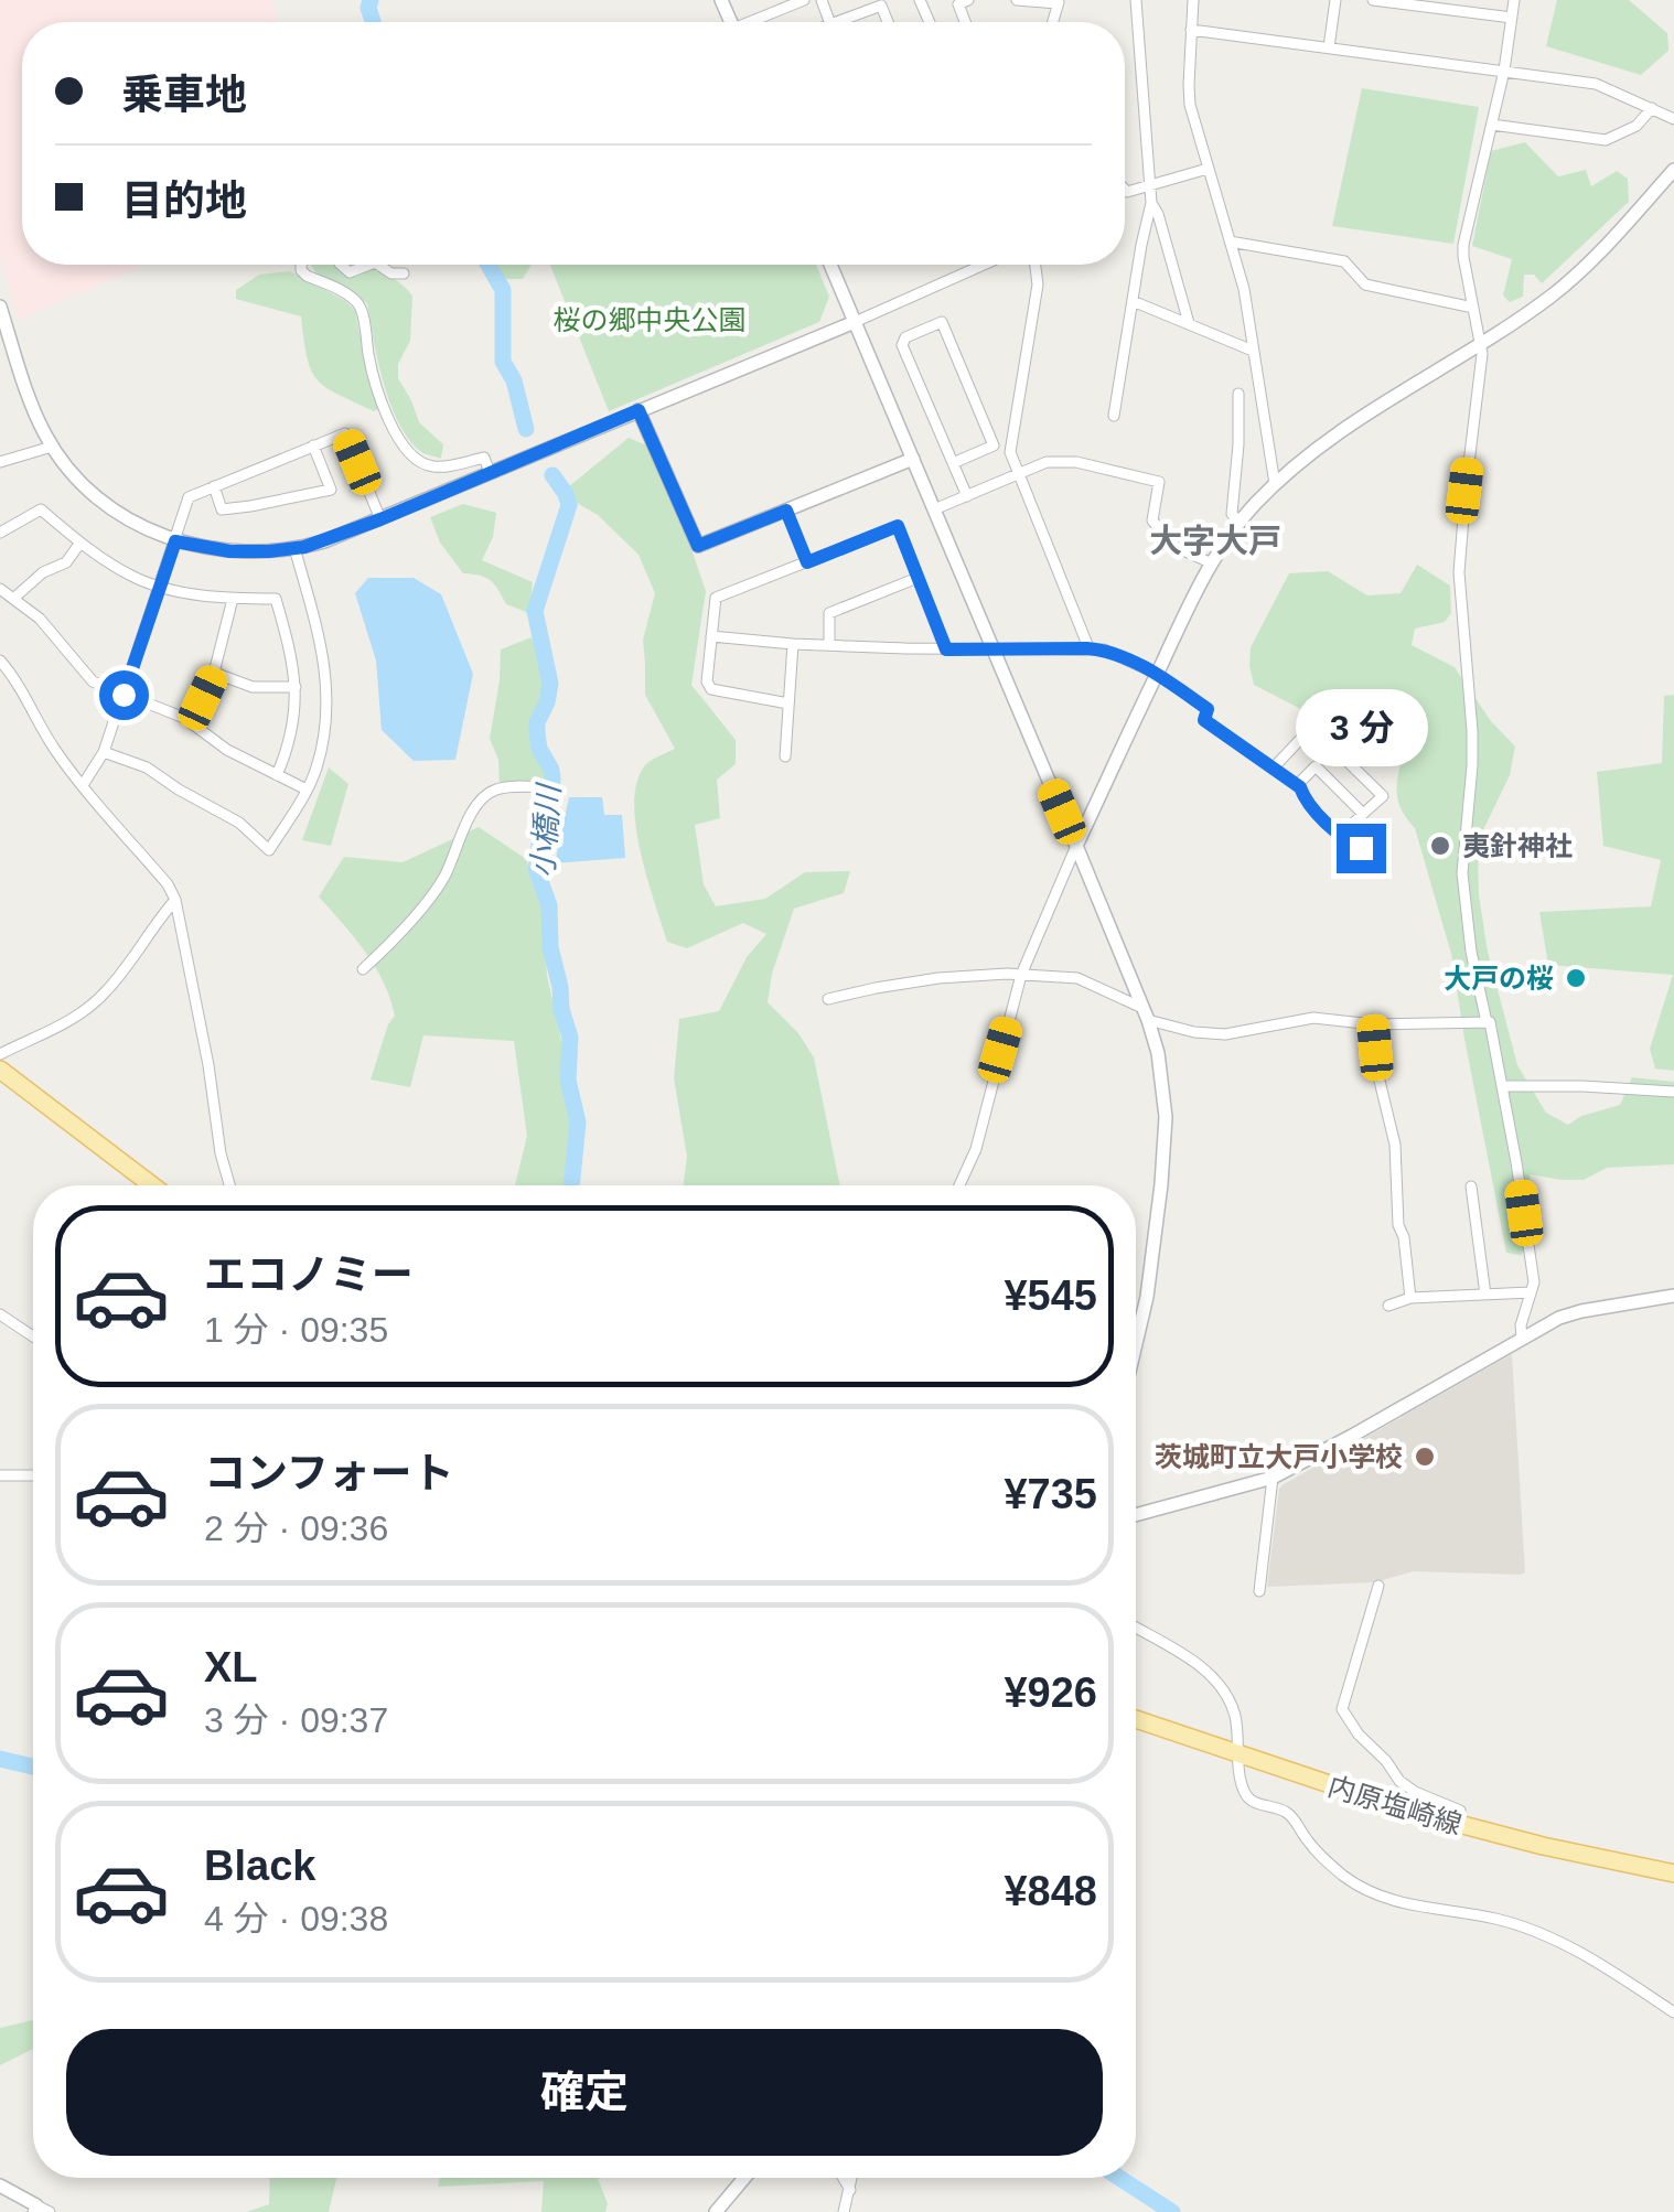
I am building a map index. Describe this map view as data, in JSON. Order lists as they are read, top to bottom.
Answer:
{
  "streets": {
    "main road": ["内原塩崎線"]
  },
  "districts": ["大字大戸"],
  "water": ["小橋川"],
  "parks": ["桜の郷中央公園"],
  "places": ["夷針神社", "大戸の桜", "茨城町立大戸小学校"],
  "page": {
    "banner": ["乗車地", "目的地"],
    "bubble": "3 分",
    "list": [
      {
        "name": "エコノミー",
        "note": "1 分 · 09:35",
        "value": "¥545"
      },
      {
        "name": "コンフォート",
        "note": "2 分 · 09:36",
        "value": "¥735"
      },
      {
        "name": "XL",
        "note": "3 分 · 09:37",
        "value": "¥926"
      },
      {
        "name": "Black",
        "note": "4 分 · 09:38",
        "value": "¥848"
      }
    ],
    "buttons": "確定"
  }
}
